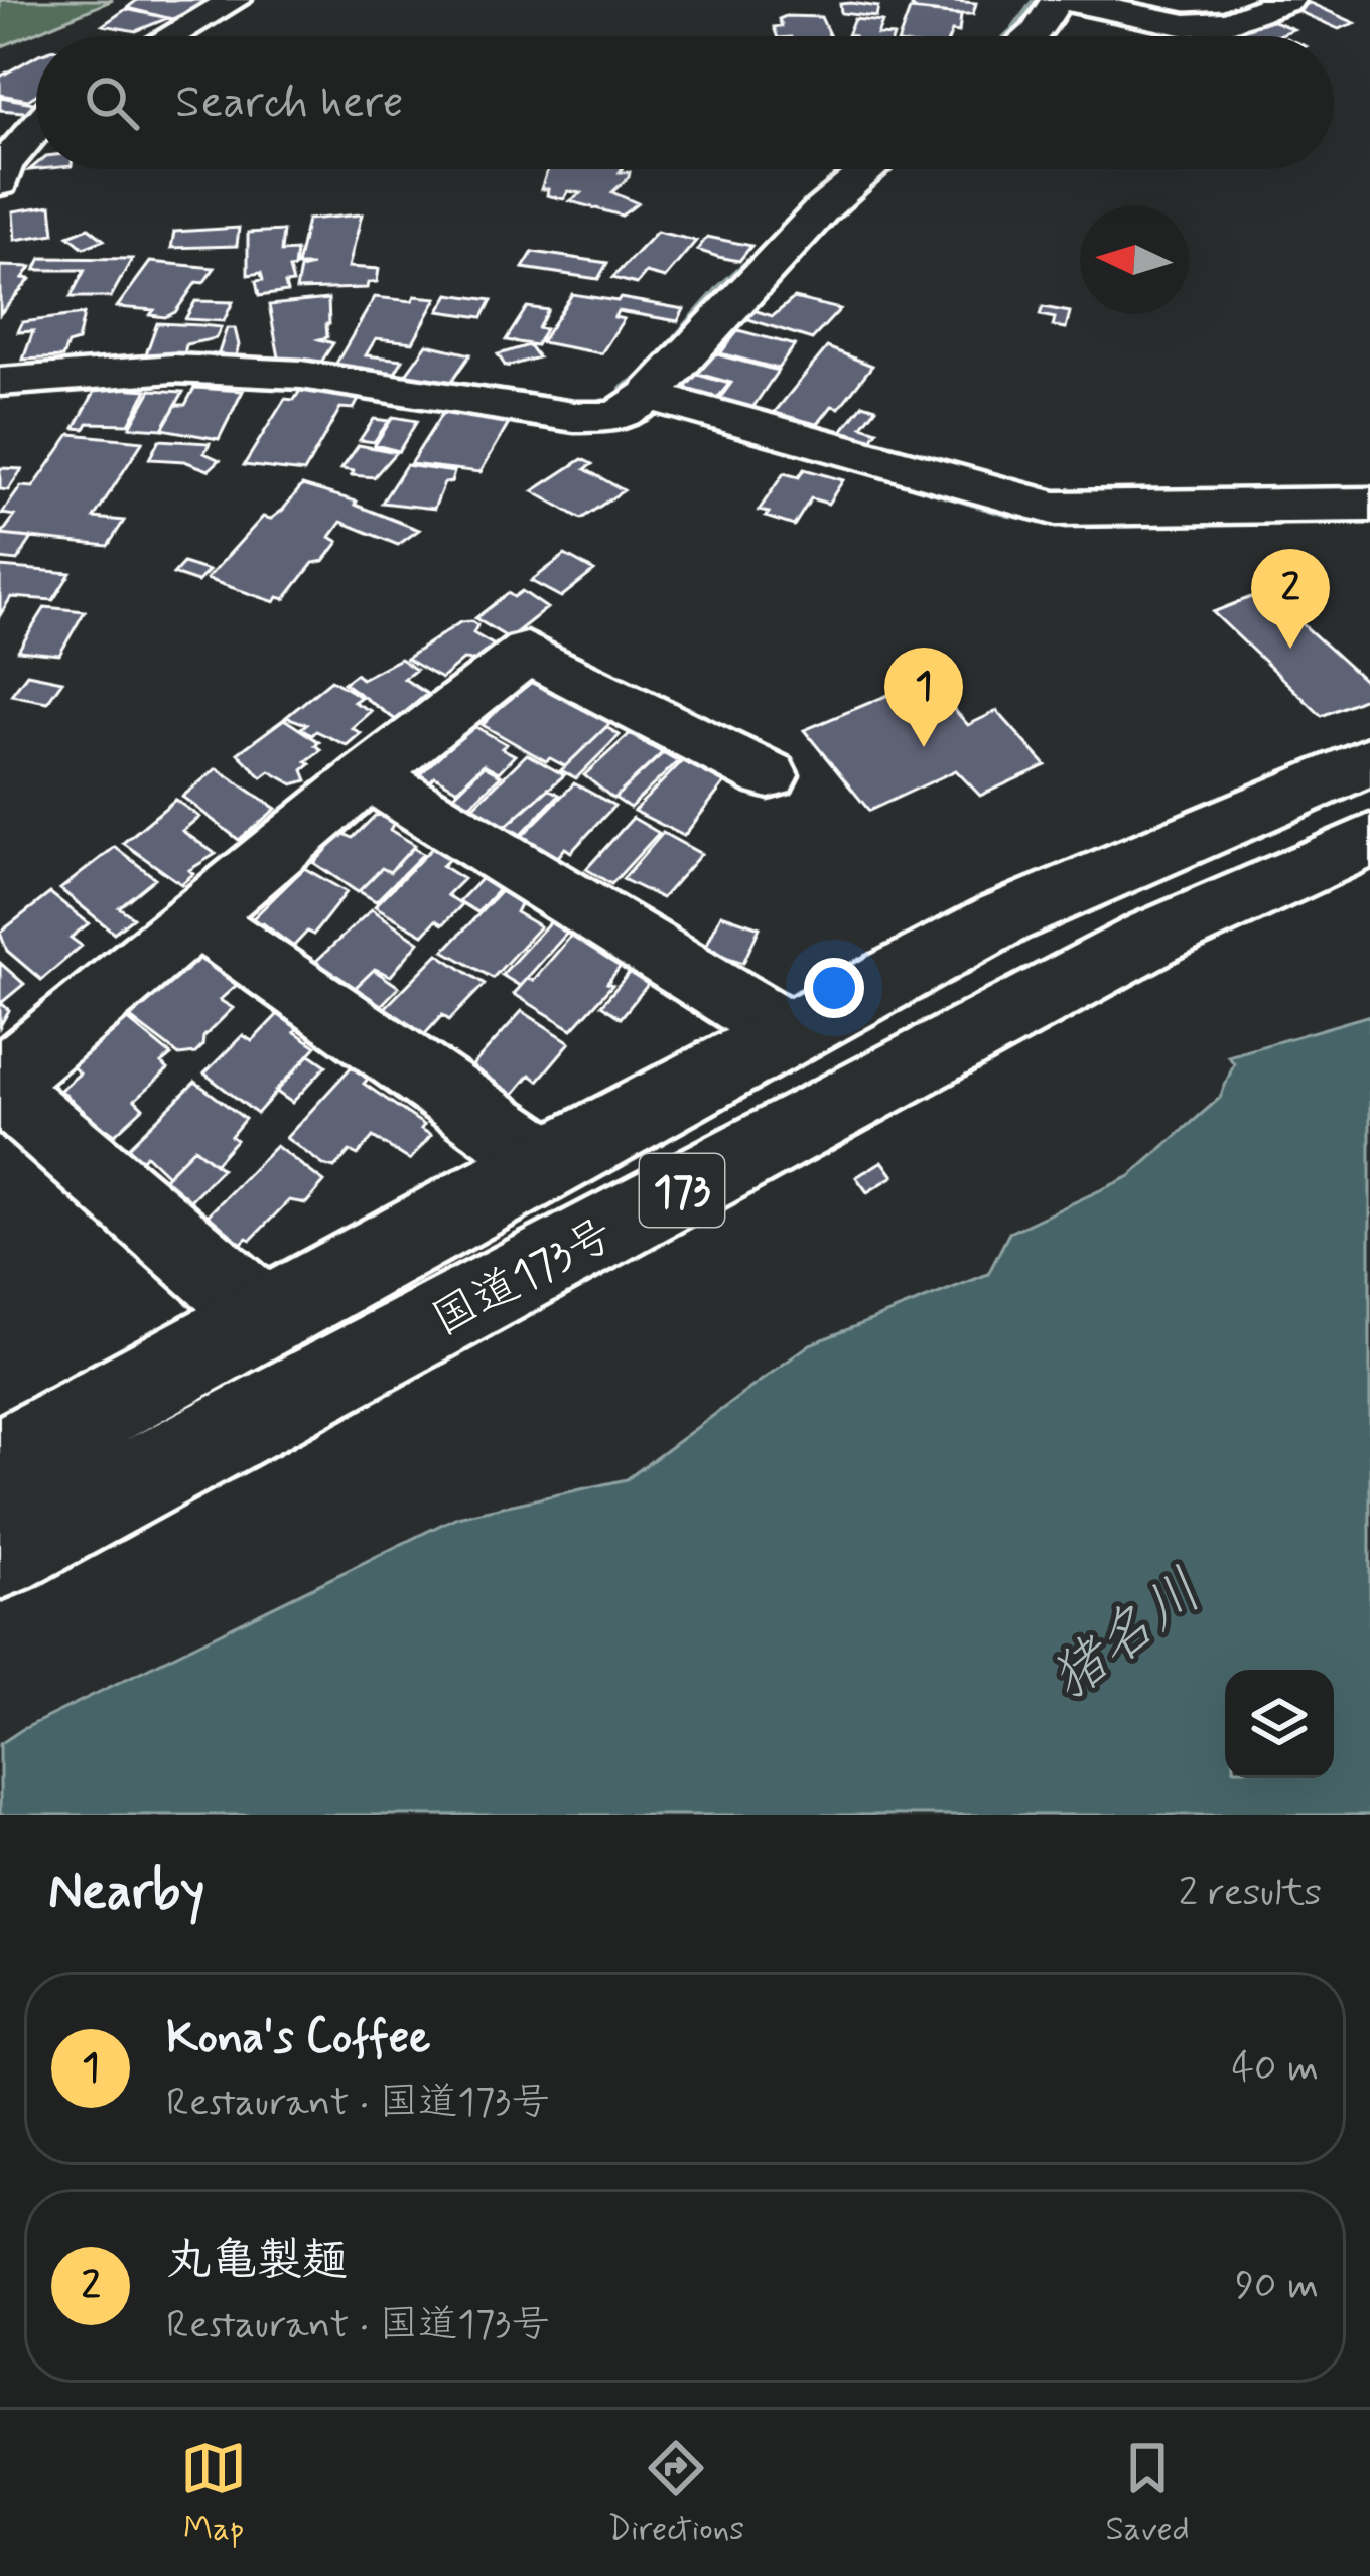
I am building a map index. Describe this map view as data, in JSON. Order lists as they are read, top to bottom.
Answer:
{
  "streets": {
    "highway": ["173", "国道173号"]
  },
  "water": ["猪名川"],
  "north": "left",
  "page": {
    "search": "Search here",
    "pins": ["2", "1"],
    "heading": ["Nearby", "2 results"],
    "list": [
      {
        "mark": "1",
        "name": "Kona's Coffee",
        "note": "Restaurant · 国道173号",
        "value": "40 m"
      },
      {
        "mark": "2",
        "name": "丸亀製麺",
        "note": "Restaurant · 国道173号",
        "value": "90 m"
      }
    ],
    "nav": ["Map", "Directions", "Saved"]
  }
}
